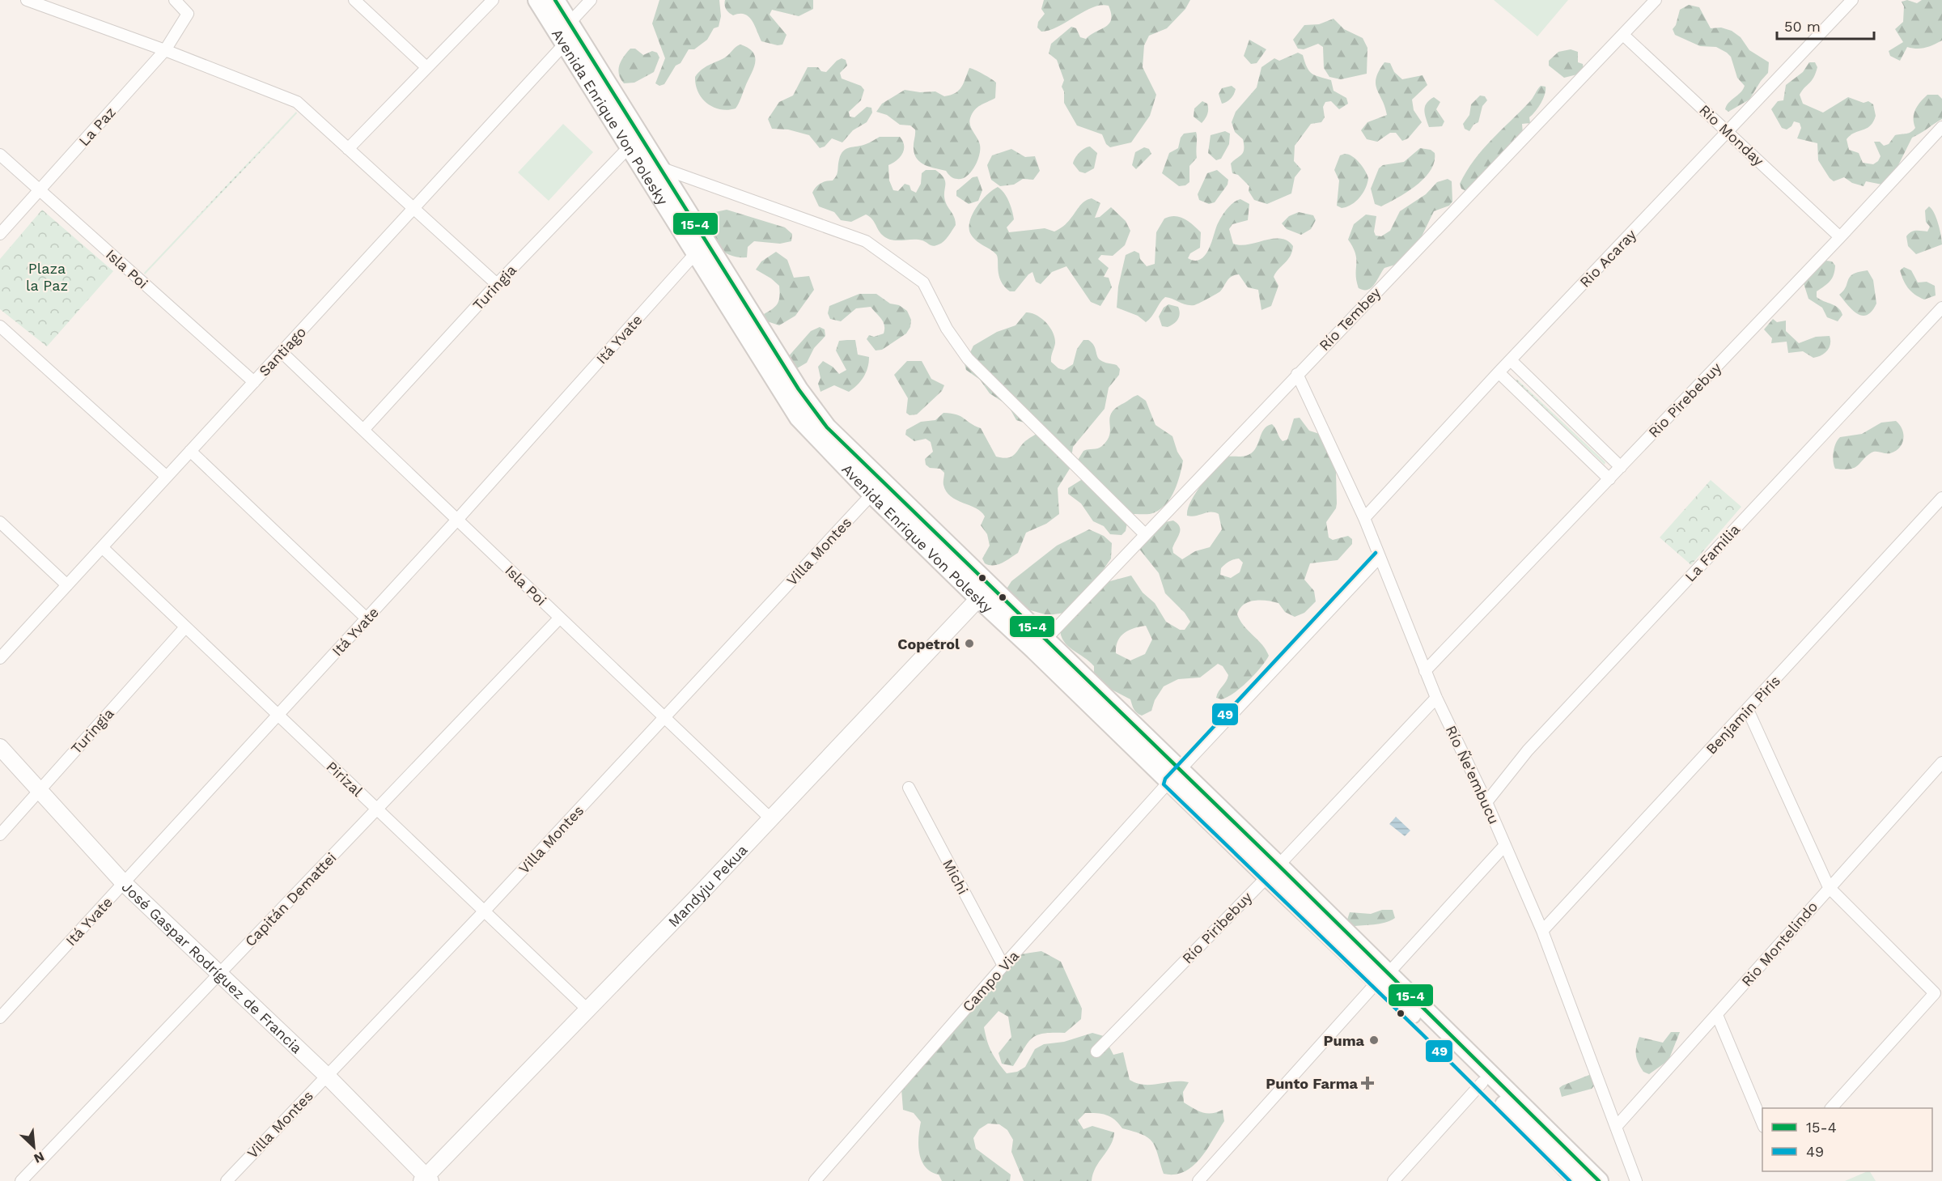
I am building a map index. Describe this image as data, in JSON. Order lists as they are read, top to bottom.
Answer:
{
  "streets": {
    "main road": ["Avenida Enrique Von Polesky"],
    "street": [
      "La Paz",
      "Rio Monday",
      "Rio Acaray",
      "Isla Poi",
      "Turingia",
      "Río Tembey",
      "Itá Yvate",
      "Santiago",
      "Rio Pirebebuy",
      "Villa Montes",
      "La Familia",
      "Benjamin Piris",
      "Río Ñe'embucu",
      "Pirizal",
      "Michi",
      "Mandyju Pekua",
      "Capitán Demattei",
      "Río Piribebuy",
      "Rio Montelindo",
      "José Gaspar Rodríguez de Francia",
      "Campo Via"
    ]
  },
  "crossings": [
    ["Avenida Enrique Von Polesky", "Turingia"],
    ["Avenida Enrique Von Polesky", "Río Tembey"],
    ["Avenida Enrique Von Polesky", "Itá Yvate"],
    ["Avenida Enrique Von Polesky", "Santiago"],
    ["Avenida Enrique Von Polesky", "Villa Montes"],
    ["Avenida Enrique Von Polesky", "Mandyju Pekua"],
    ["Avenida Enrique Von Polesky", "Río Piribebuy"],
    ["Avenida Enrique Von Polesky", "Campo Via"],
    ["La Paz", "Isla Poi"],
    ["Rio Monday", "Rio Acaray"],
    ["Rio Monday", "Río Tembey"],
    ["Rio Monday", "Rio Pirebebuy"],
    ["Rio Acaray", "Río Ñe'embucu"],
    ["Isla Poi", "Turingia"],
    ["Isla Poi", "Itá Yvate"],
    ["Isla Poi", "Santiago"],
    ["Isla Poi", "Villa Montes"],
    ["Isla Poi", "Mandyju Pekua"],
    ["Isla Poi", "Capitán Demattei"],
    ["Turingia", "Pirizal"],
    ["Turingia", "José Gaspar Rodríguez de Francia"],
    ["Río Tembey", "Río Ñe'embucu"],
    ["Itá Yvate", "Pirizal"],
    ["Itá Yvate", "José Gaspar Rodríguez de Francia"],
    ["Santiago", "Pirizal"],
    ["Rio Pirebebuy", "Río Ñe'embucu"],
    ["Villa Montes", "Pirizal"],
    ["Villa Montes", "José Gaspar Rodríguez de Francia"],
    ["La Familia", "Río Ñe'embucu"],
    ["Benjamin Piris", "Río Ñe'embucu"],
    ["Río Ñe'embucu", "Río Piribebuy"],
    ["Río Ñe'embucu", "Rio Montelindo"],
    ["Río Ñe'embucu", "Campo Via"],
    ["Pirizal", "Mandyju Pekua"],
    ["Pirizal", "Capitán Demattei"],
    ["Michi", "Campo Via"],
    ["Mandyju Pekua", "José Gaspar Rodríguez de Francia"],
    ["Capitán Demattei", "José Gaspar Rodríguez de Francia"]
  ],
  "parks": ["Plaza la Paz"],
  "places": {
    "other": ["Copetrol", "Puma"],
    "health": ["Punto Farma"]
  },
  "lines": ["transit line 15-4", "transit line 49"],
  "legend": ["15-4", "49"],
  "scale_bar": "50 m",
  "north": "bottom right"
}
